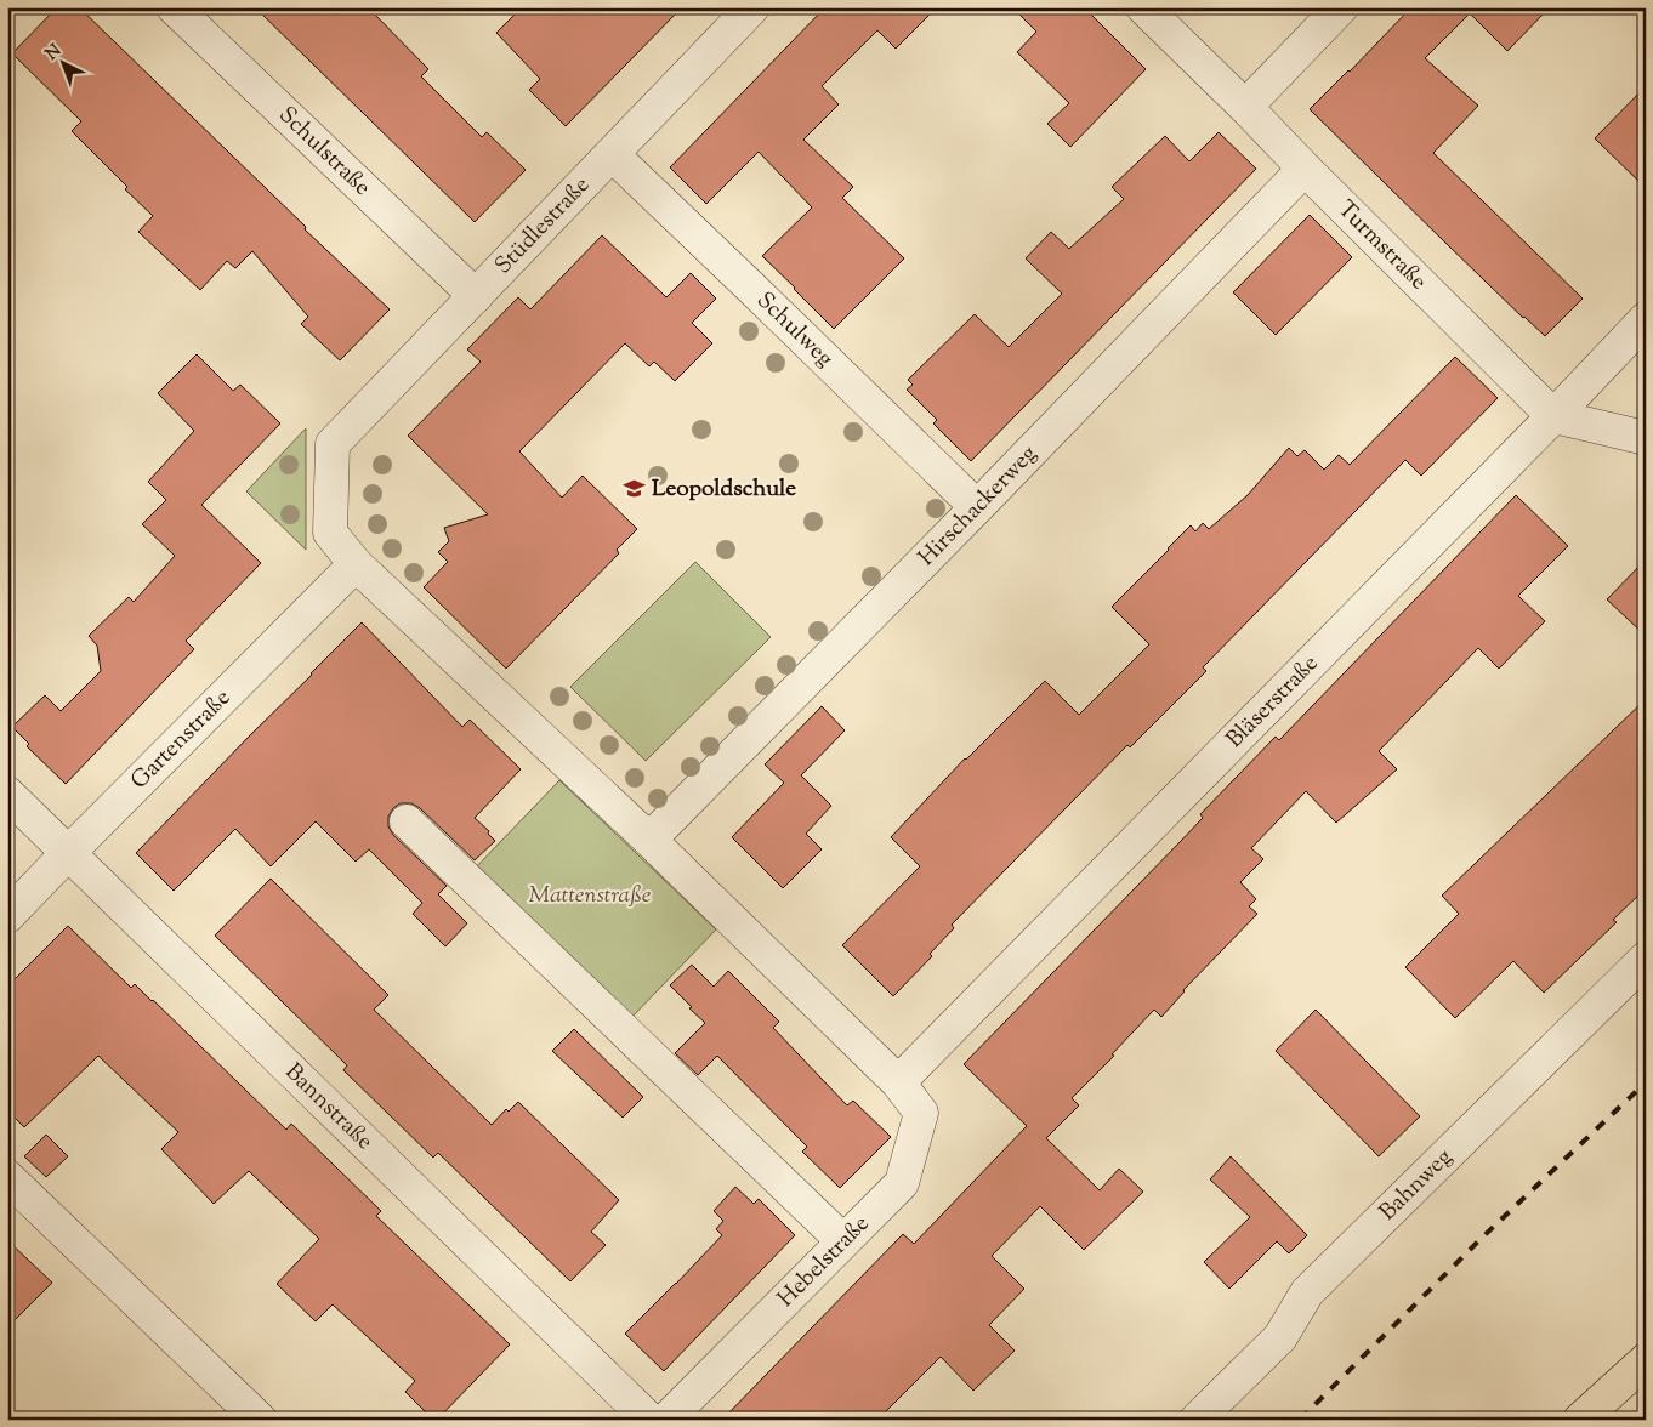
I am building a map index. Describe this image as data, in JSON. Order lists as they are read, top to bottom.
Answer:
{
  "streets": {
    "street": [
      "Schulstraße",
      "Stüdlestraße",
      "Turmstraße",
      "Schulweg",
      "Hirschackerweg",
      "Bläserstraße",
      "Gartenstraße",
      "Bannstraße",
      "Bahnweg",
      "Hebelstraße"
    ]
  },
  "crossings": [
    ["Schulstraße", "Stüdlestraße"],
    ["Stüdlestraße", "Schulweg"],
    ["Stüdlestraße", "Gartenstraße"],
    ["Turmstraße", "Hirschackerweg"],
    ["Turmstraße", "Bläserstraße"],
    ["Schulweg", "Hirschackerweg"],
    ["Bläserstraße", "Hebelstraße"],
    ["Gartenstraße", "Bannstraße"]
  ],
  "parks": ["Mattenstraße"],
  "places": {
    "school or university": ["Leopoldschule"]
  },
  "north": "top left"
}
